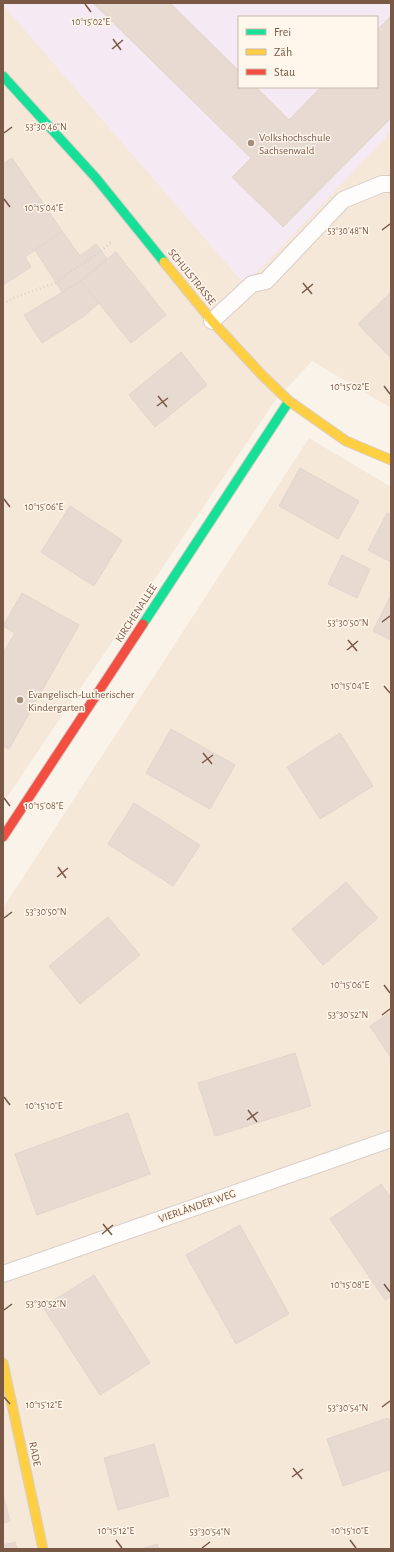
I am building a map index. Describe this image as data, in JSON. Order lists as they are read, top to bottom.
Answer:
{
  "streets": {
    "street": ["SCHULSTRASSE", "KIRCHENALLEE", "RADE"],
    "lane": ["VIERLÄNDER WEG"]
  },
  "crossings": [
    ["SCHULSTRASSE", "KIRCHENALLEE"]
  ],
  "places": ["Volkshochschule Sachsenwald", "Evangelisch-Lutherischer Kindergarten"],
  "legend": ["Frei", "Zäh", "Stau"],
  "coordinates": [
    "10°15'02\"E",
    "53°30'46\"N",
    "10°15'04\"E",
    "53°30'48\"N",
    "10°15'06\"E",
    "53°30'50\"N",
    "10°15'08\"E",
    "53°30'52\"N",
    "10°15'10\"E",
    "10°15'12\"E",
    "53°30'54\"N"
  ]
}
